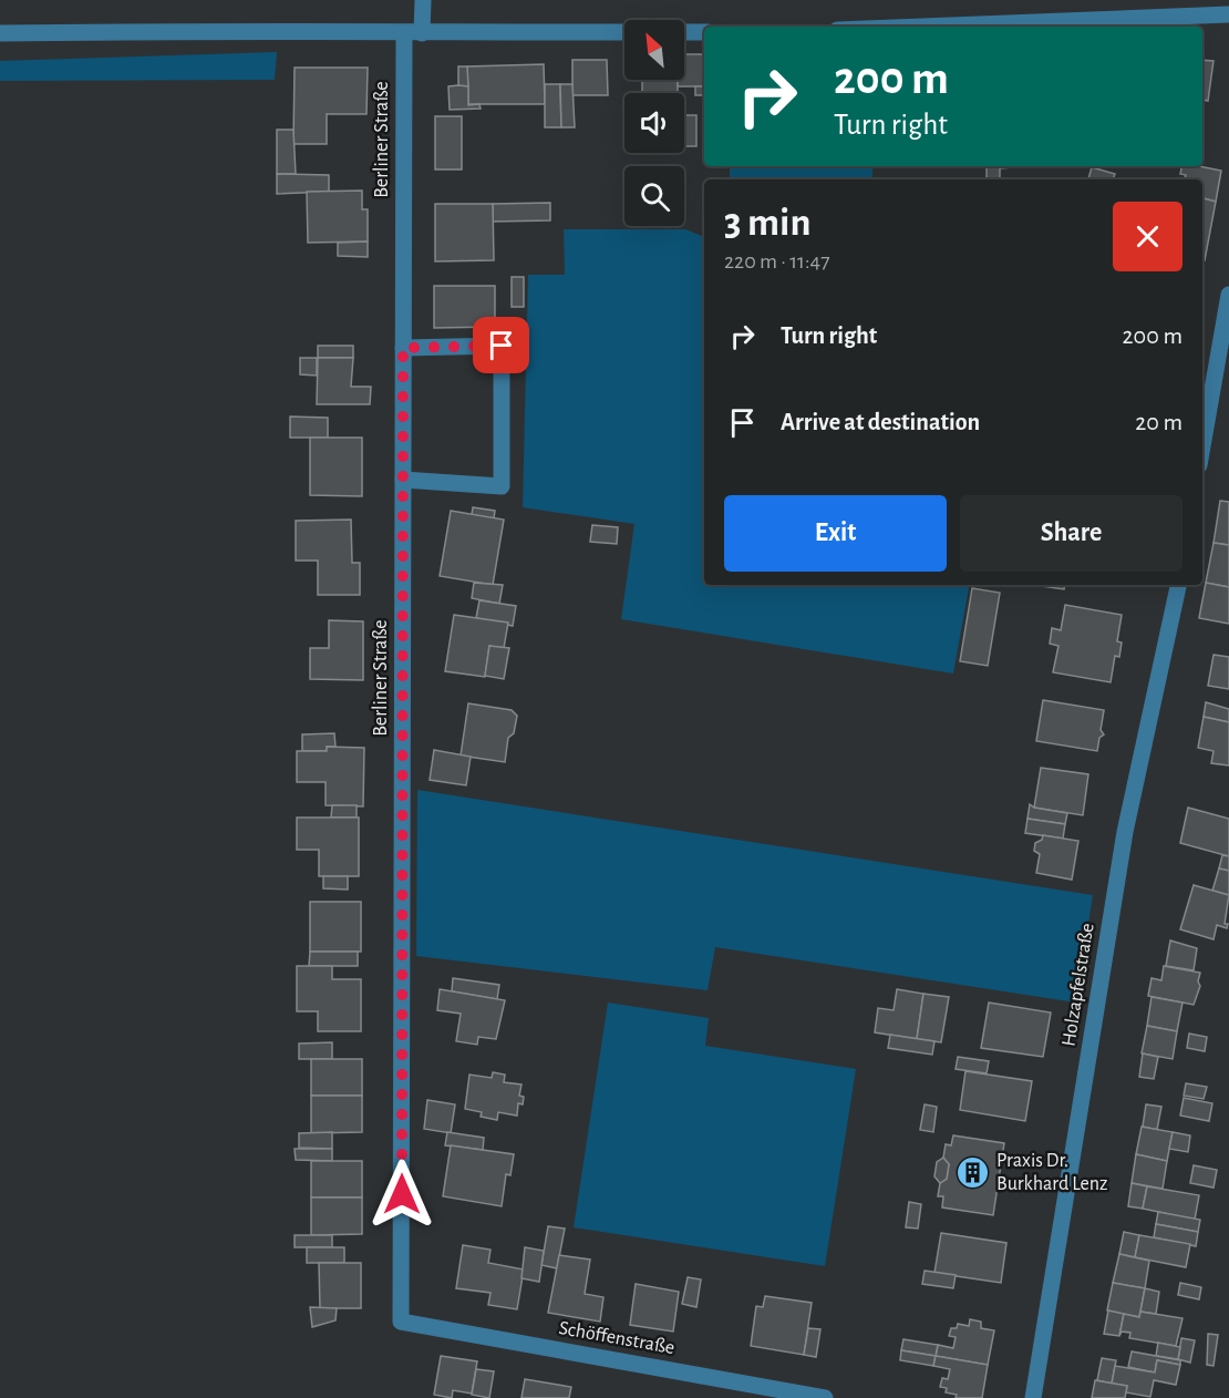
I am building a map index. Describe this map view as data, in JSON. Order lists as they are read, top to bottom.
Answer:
{
  "streets": {
    "street": ["Berliner Straße", "Holzapfelstraße", "Schöffenstraße"]
  },
  "crossings": [
    ["Berliner Straße", "Schöffenstraße"]
  ],
  "places": {
    "building": ["Praxis Dr. Burkhard Lenz"]
  },
  "north": "top left",
  "page": {
    "turn": ["200 m", "Turn right"],
    "heading": ["3 min", "220 m · 11:47"],
    "list": [
      {
        "name": "Turn right",
        "value": "200 m"
      },
      {
        "name": "Arrive at destination",
        "value": "20 m"
      }
    ],
    "buttons": ["Exit", "Share"]
  }
}
